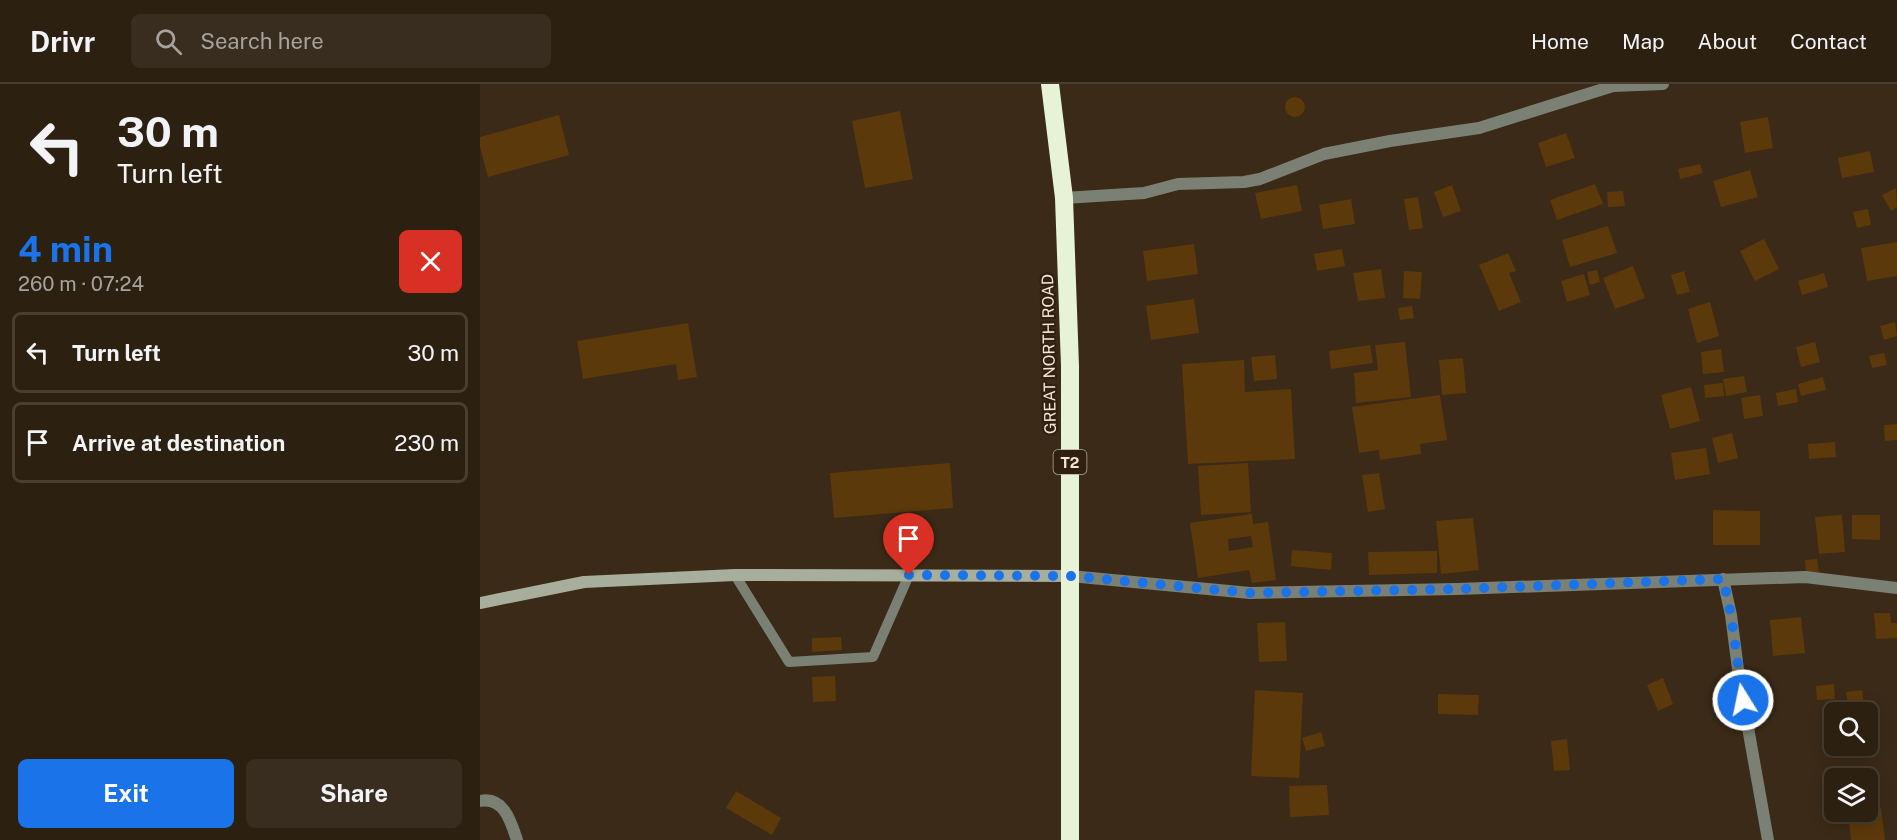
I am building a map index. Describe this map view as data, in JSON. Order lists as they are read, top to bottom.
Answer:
{
  "streets": {
    "highway": ["GREAT NORTH ROAD", "T2"]
  },
  "page": {
    "header": "Drivr",
    "search": "Search here",
    "nav": [
      "Home",
      "Map",
      "About",
      "Contact"
    ],
    "turn": ["30 m", "Turn left"],
    "heading": ["4 min", "260 m · 07:24"],
    "list": [
      {
        "name": "Turn left",
        "value": "30 m"
      },
      {
        "name": "Arrive at destination",
        "value": "230 m"
      }
    ],
    "buttons": ["Exit", "Share"]
  }
}
